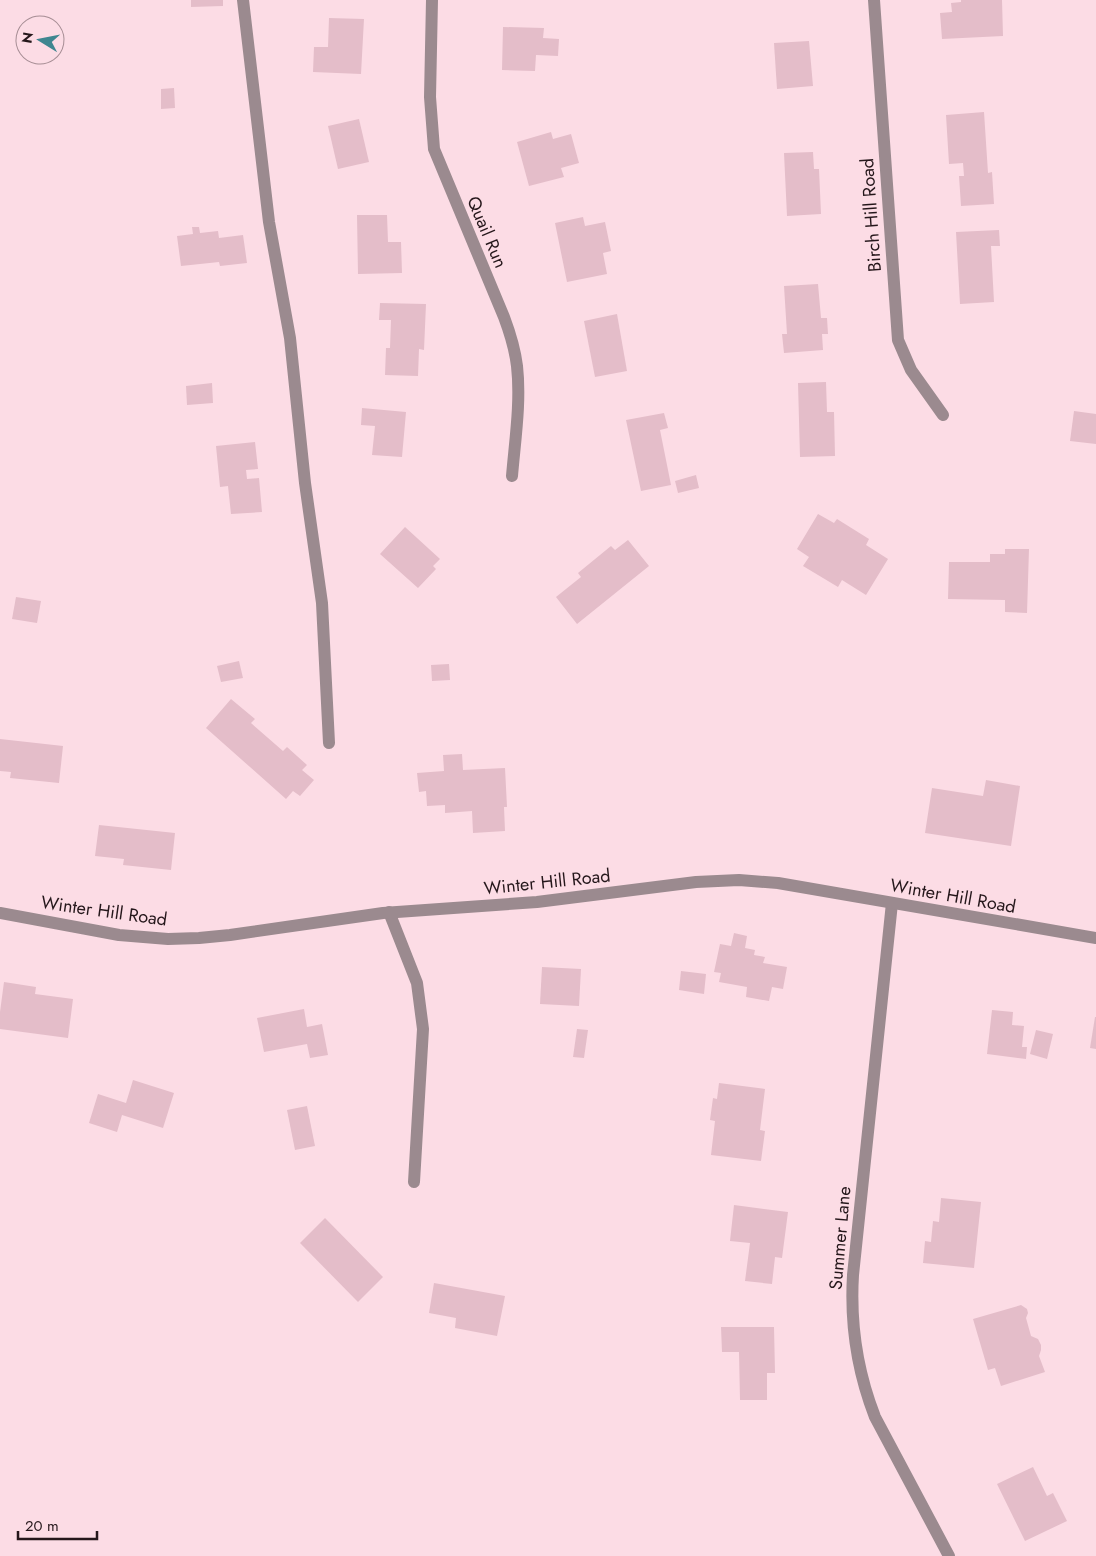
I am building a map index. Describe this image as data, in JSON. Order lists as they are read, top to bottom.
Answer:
{
  "streets": {
    "street": [
      "Birch Hill Road",
      "Quail Run",
      "Winter Hill Road",
      "Summer Lane"
    ]
  },
  "crossings": [
    ["Winter Hill Road", "Summer Lane"]
  ],
  "scale_bar": "20 m",
  "north": "left"
}
